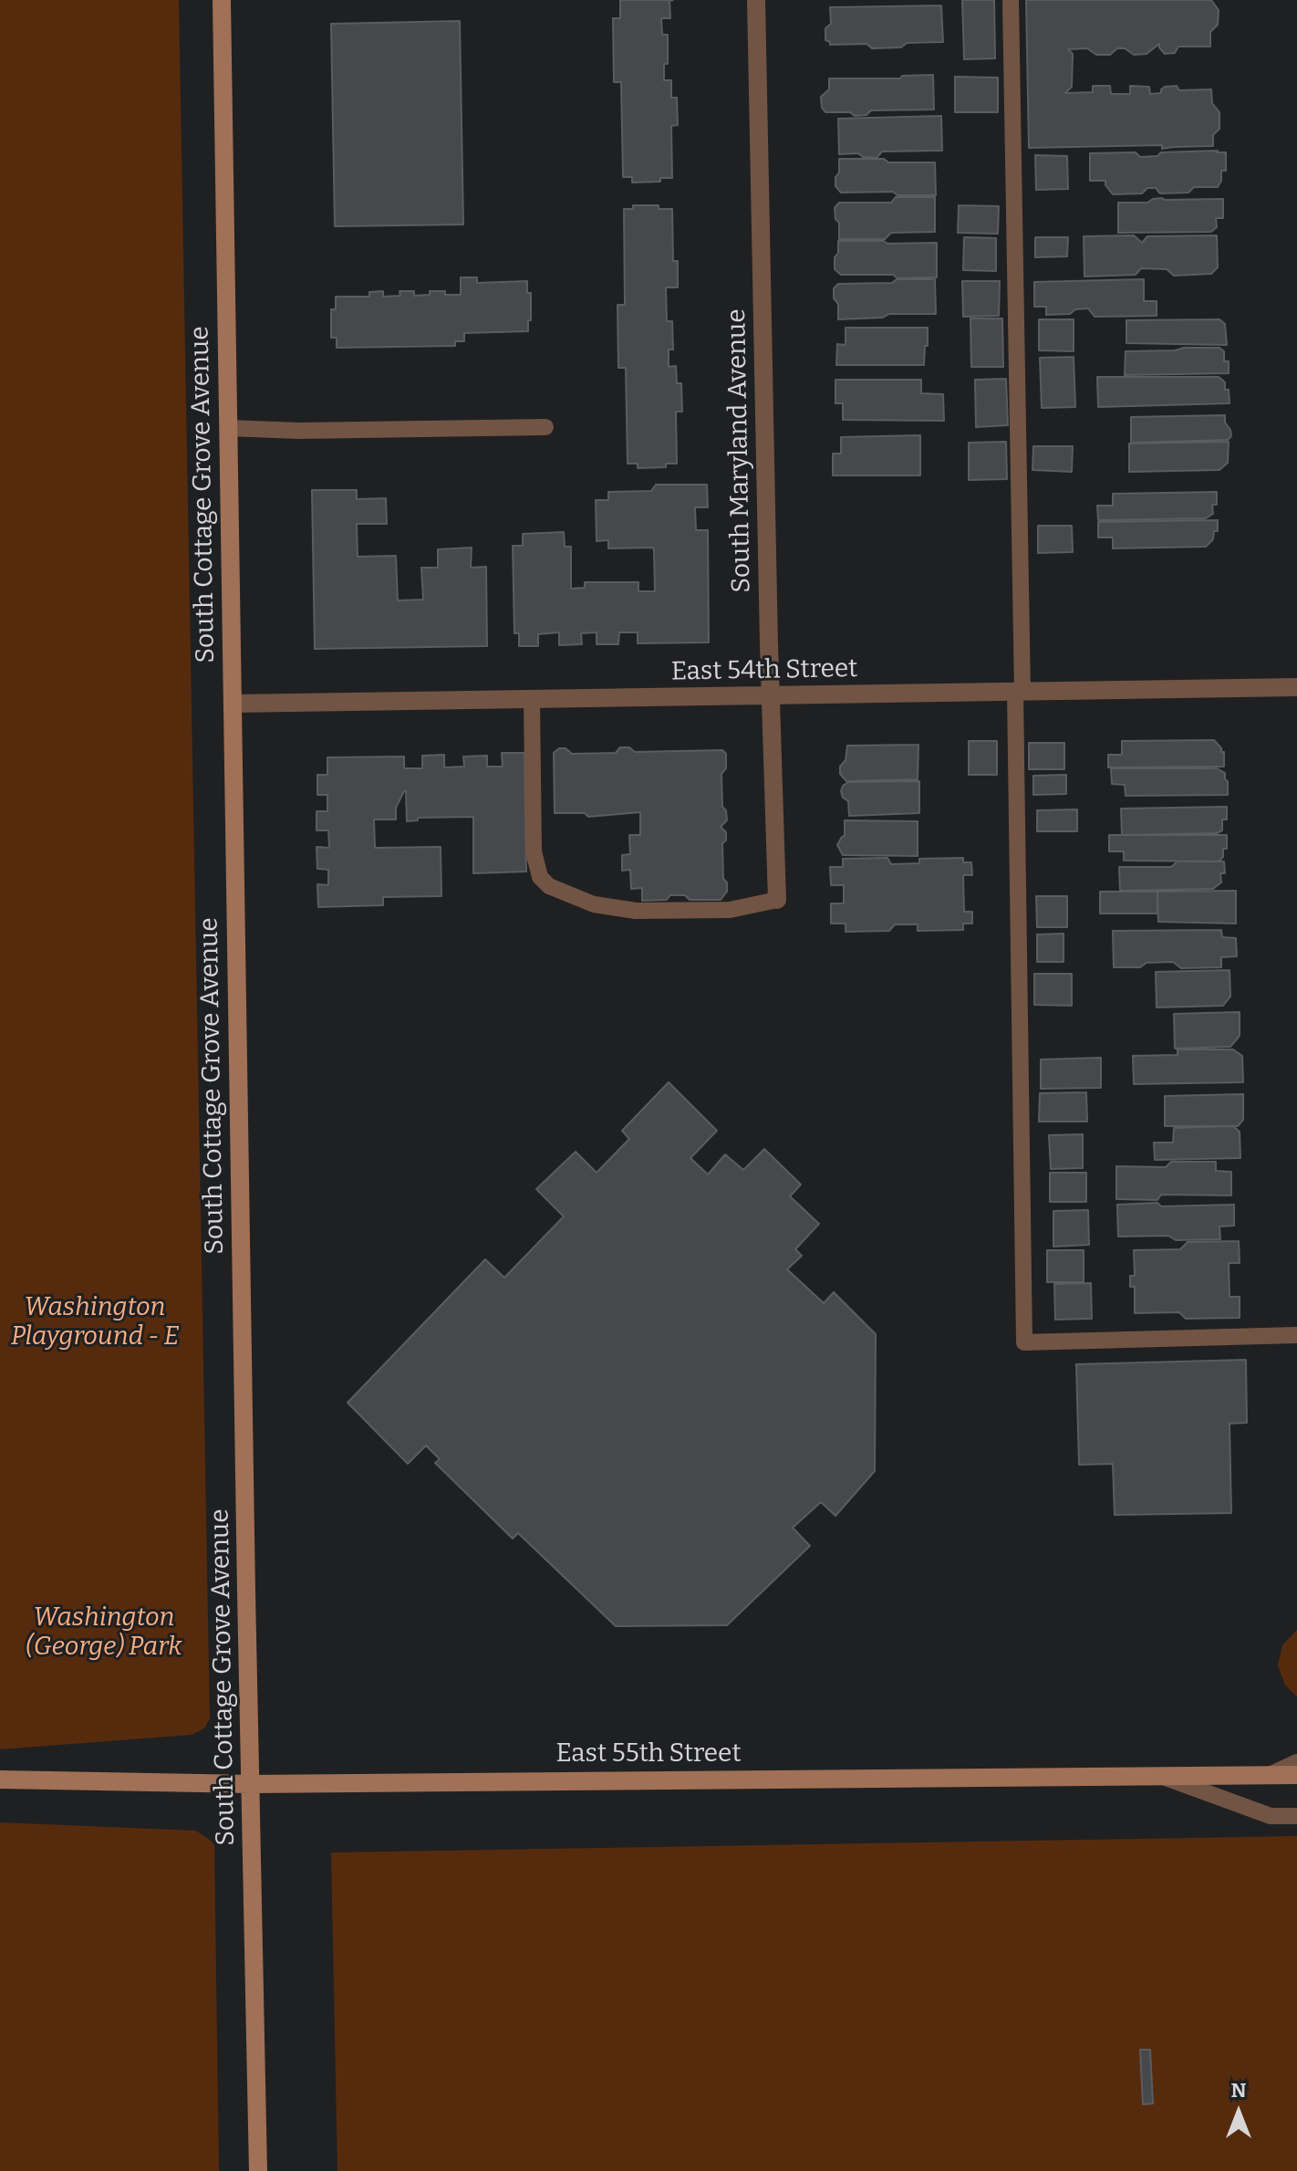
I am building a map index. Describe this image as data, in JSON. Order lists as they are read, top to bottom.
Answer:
{
  "streets": {
    "main road": ["South Cottage Grove Avenue", "East 55th Street"],
    "street": ["South Maryland Avenue", "East 54th Street"]
  },
  "crossings": [
    ["South Maryland Avenue", "East 54th Street"],
    ["South Cottage Grove Avenue", "East 54th Street"],
    ["South Cottage Grove Avenue", "East 55th Street"]
  ],
  "parks": ["Washington Playground - E", "Washington (George) Park"],
  "north": "top"
}
